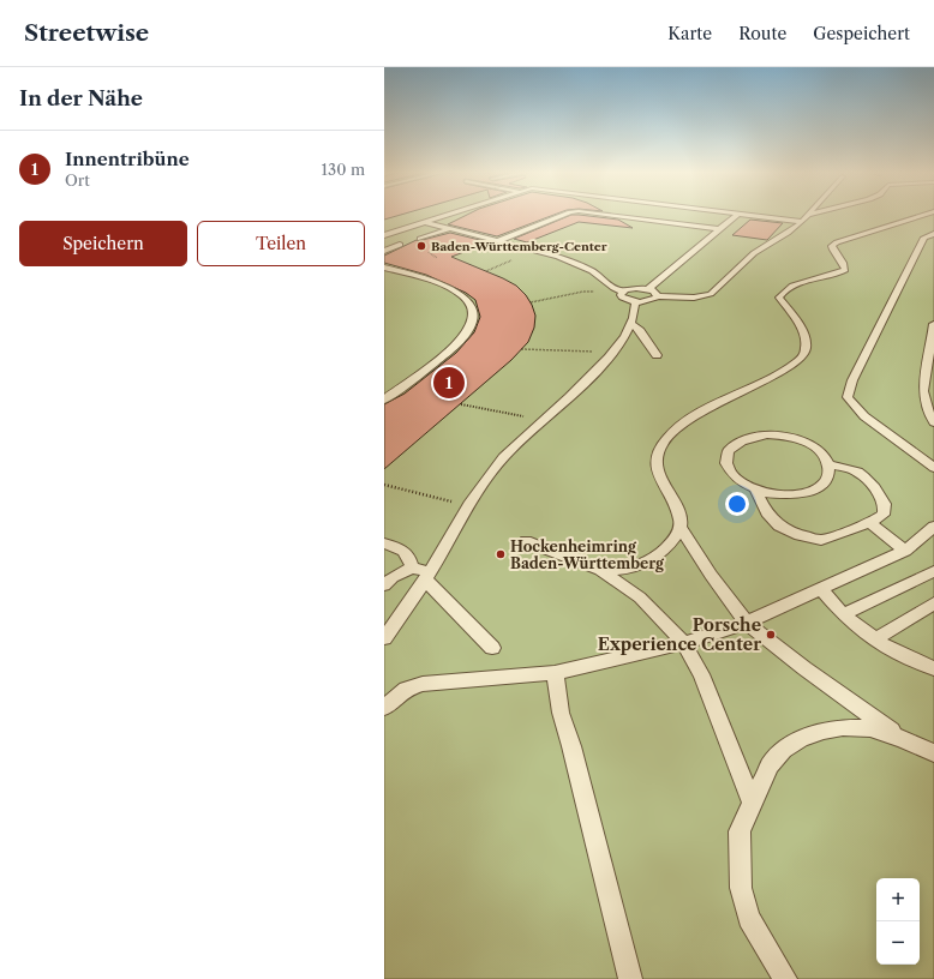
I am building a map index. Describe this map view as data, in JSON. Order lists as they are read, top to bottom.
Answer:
{
  "places": ["Baden-Württemberg-Center", "Hockenheimring Baden-Württemberg", "Porsche Experience Center"],
  "page": {
    "header": "Streetwise",
    "nav": ["Karte", "Route", "Gespeichert"],
    "heading": "In der Nähe",
    "list": [
      {
        "mark": "1",
        "name": "Innentribüne",
        "note": "Ort",
        "value": "130 m"
      }
    ],
    "buttons": ["Speichern", "Teilen"],
    "pins": "1",
    "map_buttons": ["+", "−"]
  }
}
